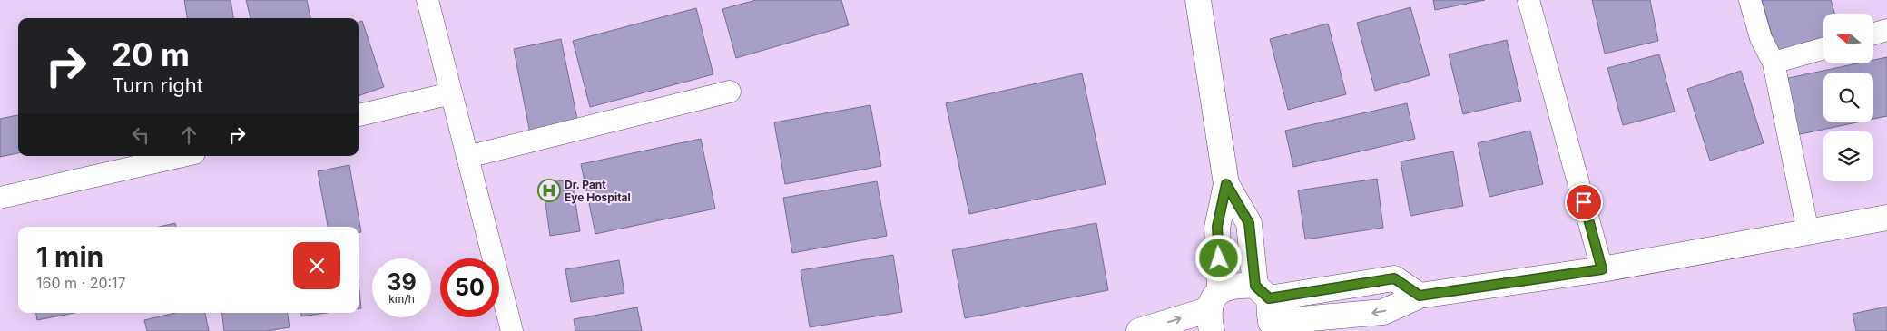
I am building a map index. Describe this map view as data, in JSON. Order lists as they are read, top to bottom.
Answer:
{
  "places": {
    "hospital": ["Dr. Pant Eye Hospital"]
  },
  "north": "left",
  "page": {
    "turn": ["20 m", "Turn right"],
    "heading": ["1 min", "160 m · 20:17"],
    "speed": "39 km/h",
    "limit": "50"
  }
}
